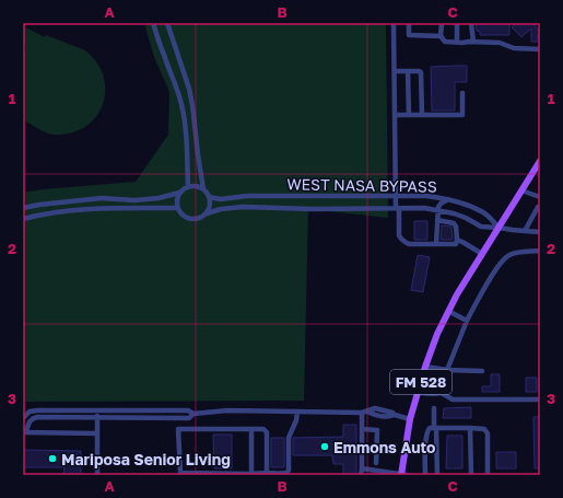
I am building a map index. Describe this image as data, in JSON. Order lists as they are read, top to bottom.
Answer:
{
  "streets": {
    "main road": ["FM 528"],
    "street": ["WEST NASA BYPASS"]
  },
  "crossings": [
    ["WEST NASA BYPASS", "FM 528"]
  ],
  "places": ["Emmons Auto", "Mariposa Senior Living"],
  "grid": {
    "columns": ["A", "B", "C"],
    "rows": ["1", "2", "3"]
  }
}
